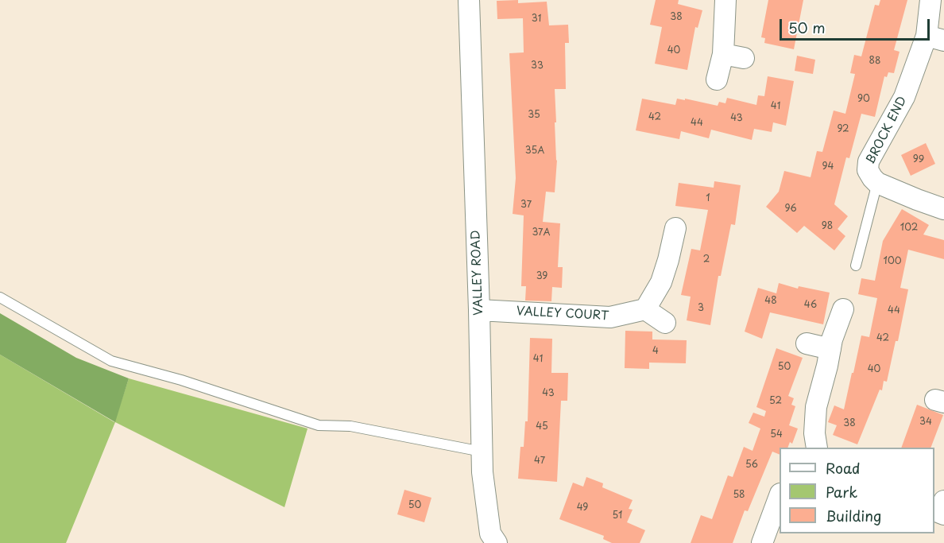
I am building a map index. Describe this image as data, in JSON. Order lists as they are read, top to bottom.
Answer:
{
  "streets": {
    "street": ["BROCK END", "VALLEY ROAD", "VALLEY COURT"]
  },
  "crossings": [
    ["VALLEY ROAD", "VALLEY COURT"]
  ],
  "house_numbers": [
    "38",
    "31",
    "40",
    "88",
    "33",
    "90",
    "41",
    "35",
    "42",
    "43",
    "44",
    "92",
    "35A",
    "99",
    "94",
    "1",
    "37",
    "96",
    "98",
    "102",
    "37A",
    "2",
    "100",
    "39",
    "48",
    "46",
    "3",
    "44",
    "42",
    "4",
    "41",
    "50",
    "40",
    "43",
    "52",
    "34",
    "38",
    "45",
    "54",
    "47",
    "56",
    "58",
    "50",
    "49",
    "51"
  ],
  "legend": ["Road", "Park", "Building"],
  "scale_bar": "50 m"
}
